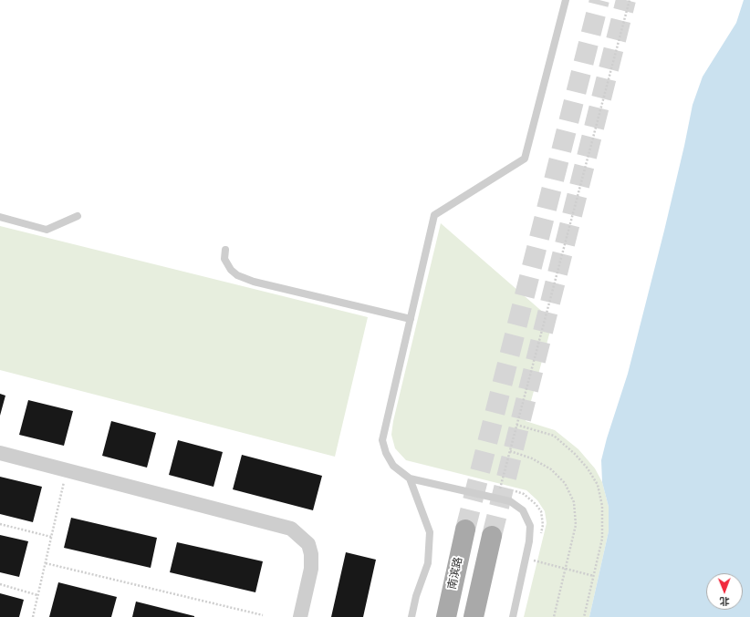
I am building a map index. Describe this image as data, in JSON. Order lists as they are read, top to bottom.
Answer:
{
  "streets": {
    "main road": ["南滨路"]
  },
  "north": "bottom"
}
